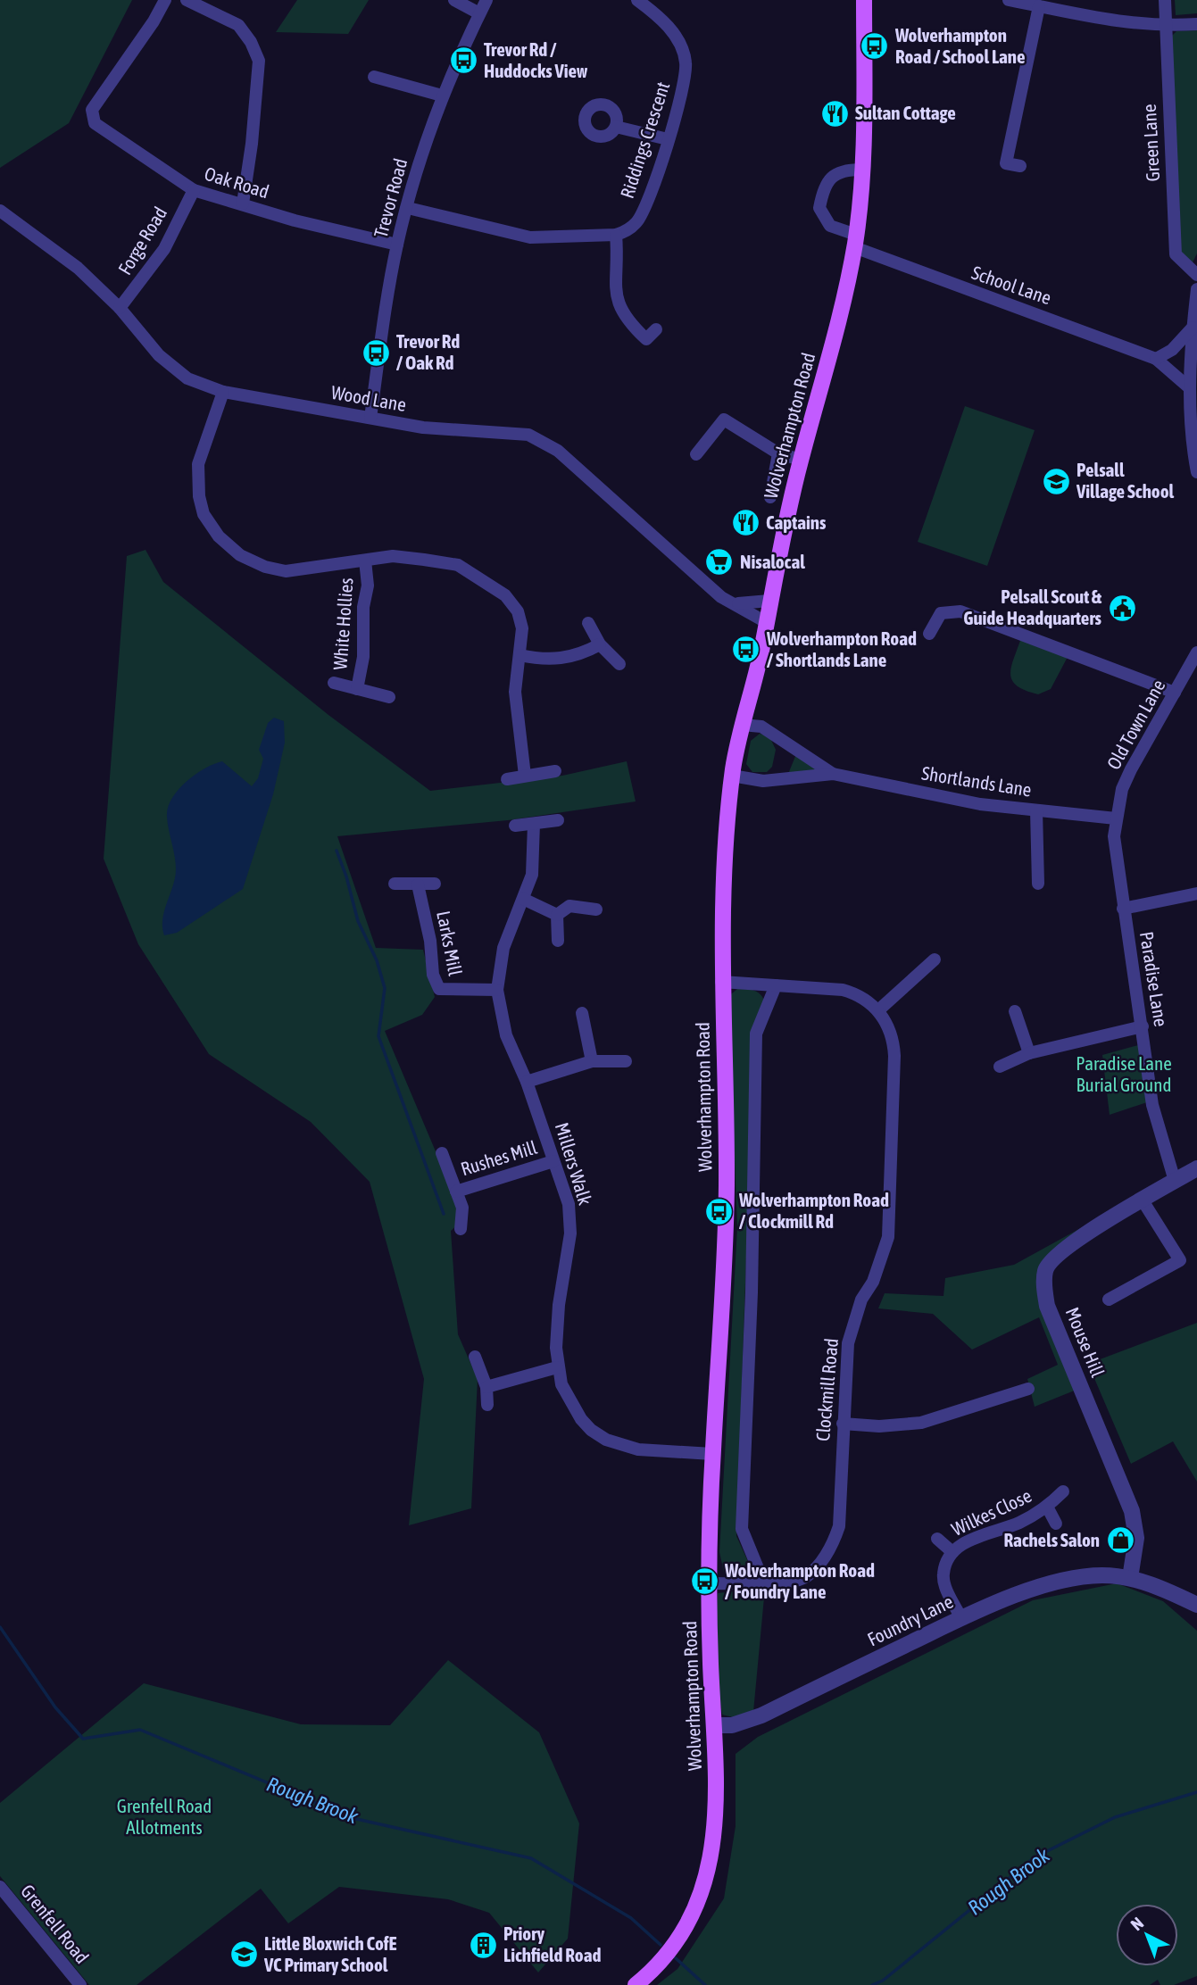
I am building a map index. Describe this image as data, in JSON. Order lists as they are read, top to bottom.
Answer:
{
  "streets": {
    "main road": ["Wolverhampton Road"],
    "street": [
      "Riddings Crescent",
      "Green Lane",
      "Oak Road",
      "Trevor Road",
      "Forge Road",
      "School Lane",
      "Wood Lane",
      "White Hollies",
      "Old Town Lane",
      "Shortlands Lane",
      "Larks Mill",
      "Paradise Lane",
      "Rushes Mill",
      "Millers Walk",
      "Mouse Hill",
      "Clockmill Road",
      "Wilkes Close",
      "Foundry Lane",
      "Grenfell Road"
    ]
  },
  "crossings": [
    ["Oak Road", "Trevor Road"],
    ["Oak Road", "Forge Road"],
    ["Trevor Road", "Wood Lane"],
    ["Forge Road", "Wood Lane"],
    ["School Lane", "Wolverhampton Road"],
    ["Wood Lane", "Wolverhampton Road"],
    ["Wolverhampton Road", "Shortlands Lane"],
    ["Wolverhampton Road", "Millers Walk"],
    ["Wolverhampton Road", "Clockmill Road"],
    ["Wolverhampton Road", "Foundry Lane"],
    ["Old Town Lane", "Shortlands Lane"],
    ["Old Town Lane", "Paradise Lane"],
    ["Shortlands Lane", "Paradise Lane"],
    ["Larks Mill", "Millers Walk"],
    ["Paradise Lane", "Mouse Hill"],
    ["Rushes Mill", "Millers Walk"],
    ["Mouse Hill", "Foundry Lane"],
    ["Wilkes Close", "Foundry Lane"]
  ],
  "water": ["Rough Brook"],
  "parks": ["Paradise Lane Burial Ground", "Grenfell Road Allotments"],
  "places": {
    "bus stop": [
      "Wolverhampton Road / School Lane",
      "Trevor Rd / Huddocks View",
      "Trevor Rd / Oak Rd",
      "Wolverhampton Road / Shortlands Lane",
      "Wolverhampton Road / Clockmill Rd",
      "Wolverhampton Road / Foundry Lane"
    ],
    "restaurant": ["Sultan Cottage", "Captains"],
    "school or university": ["Pelsall Village School", "Little Bloxwich CofE VC Primary School"],
    "supermarket": ["Nisalocal"],
    "public building": ["Pelsall Scout & Guide Headquarters"],
    "shop": ["Rachels Salon"],
    "building": ["Priory Lichfield Road"]
  },
  "north": "top left"
}
